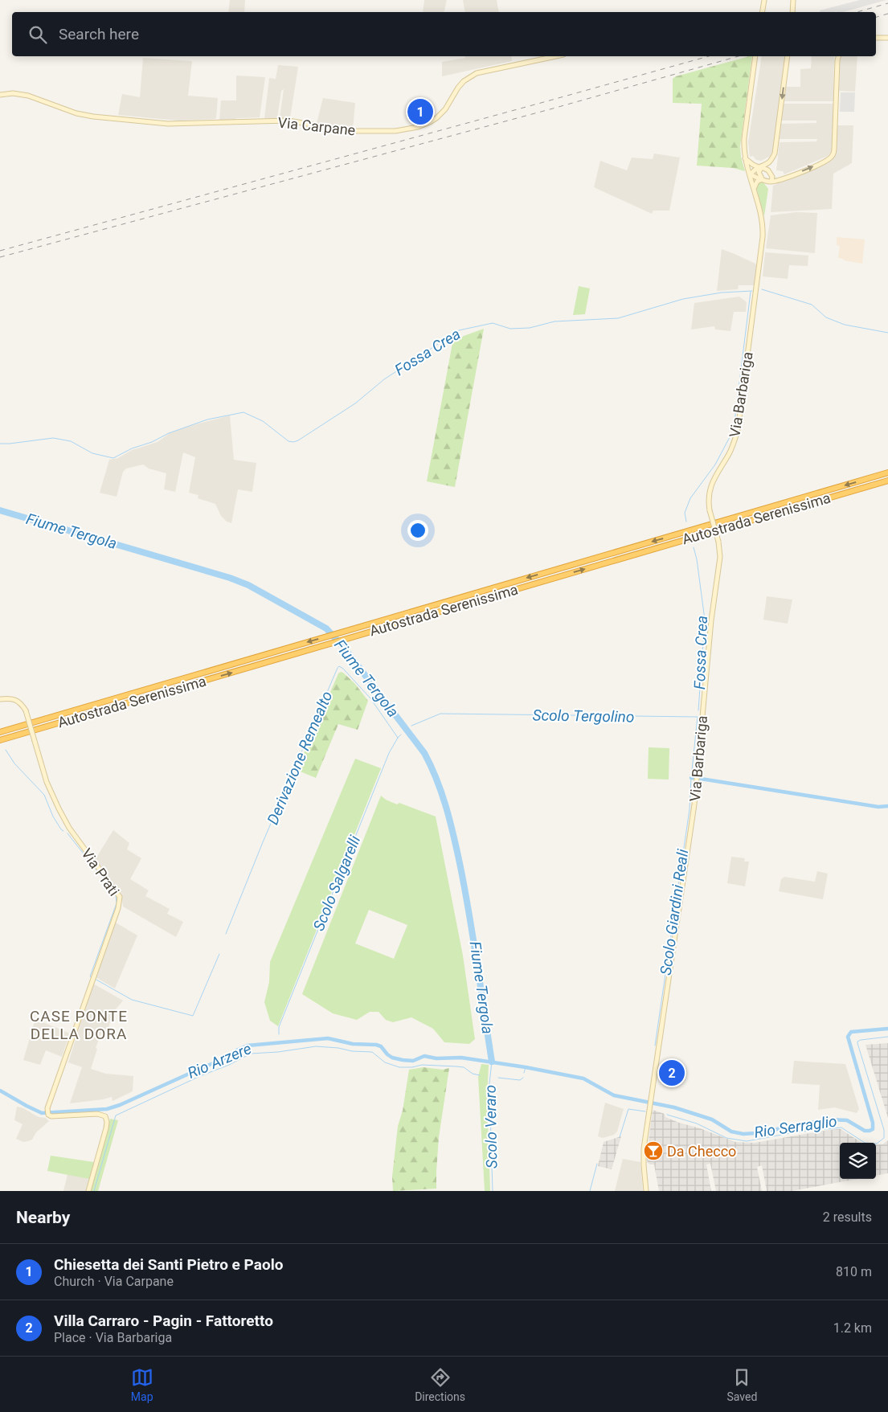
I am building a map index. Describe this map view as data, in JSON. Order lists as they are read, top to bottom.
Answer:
{
  "streets": {
    "highway": ["Autostrada Serenissima"],
    "street": ["Via Carpane", "Via Barbariga", "Via Prati"]
  },
  "districts": ["CASE PONTE DELLA DORA"],
  "water": [
    "Fossa Crea",
    "Fiume Tergola",
    "Scolo Tergolino",
    "Derivazione Remealto",
    "Scolo Salgarelli",
    "Scolo Giardini Reali",
    "Rio Arzere",
    "Scolo Veraro",
    "Rio Serraglio"
  ],
  "places": {
    "bar": ["Da Checco"]
  },
  "page": {
    "search": "Search here",
    "pins": ["1", "2"],
    "heading": ["Nearby", "2 results"],
    "list": [
      {
        "mark": "1",
        "name": "Chiesetta dei Santi Pietro e Paolo",
        "note": "Church · Via Carpane",
        "value": "810 m"
      },
      {
        "mark": "2",
        "name": "Villa Carraro - Pagin - Fattoretto",
        "note": "Place · Via Barbariga",
        "value": "1.2 km"
      }
    ],
    "nav": ["Map", "Directions", "Saved"]
  }
}
